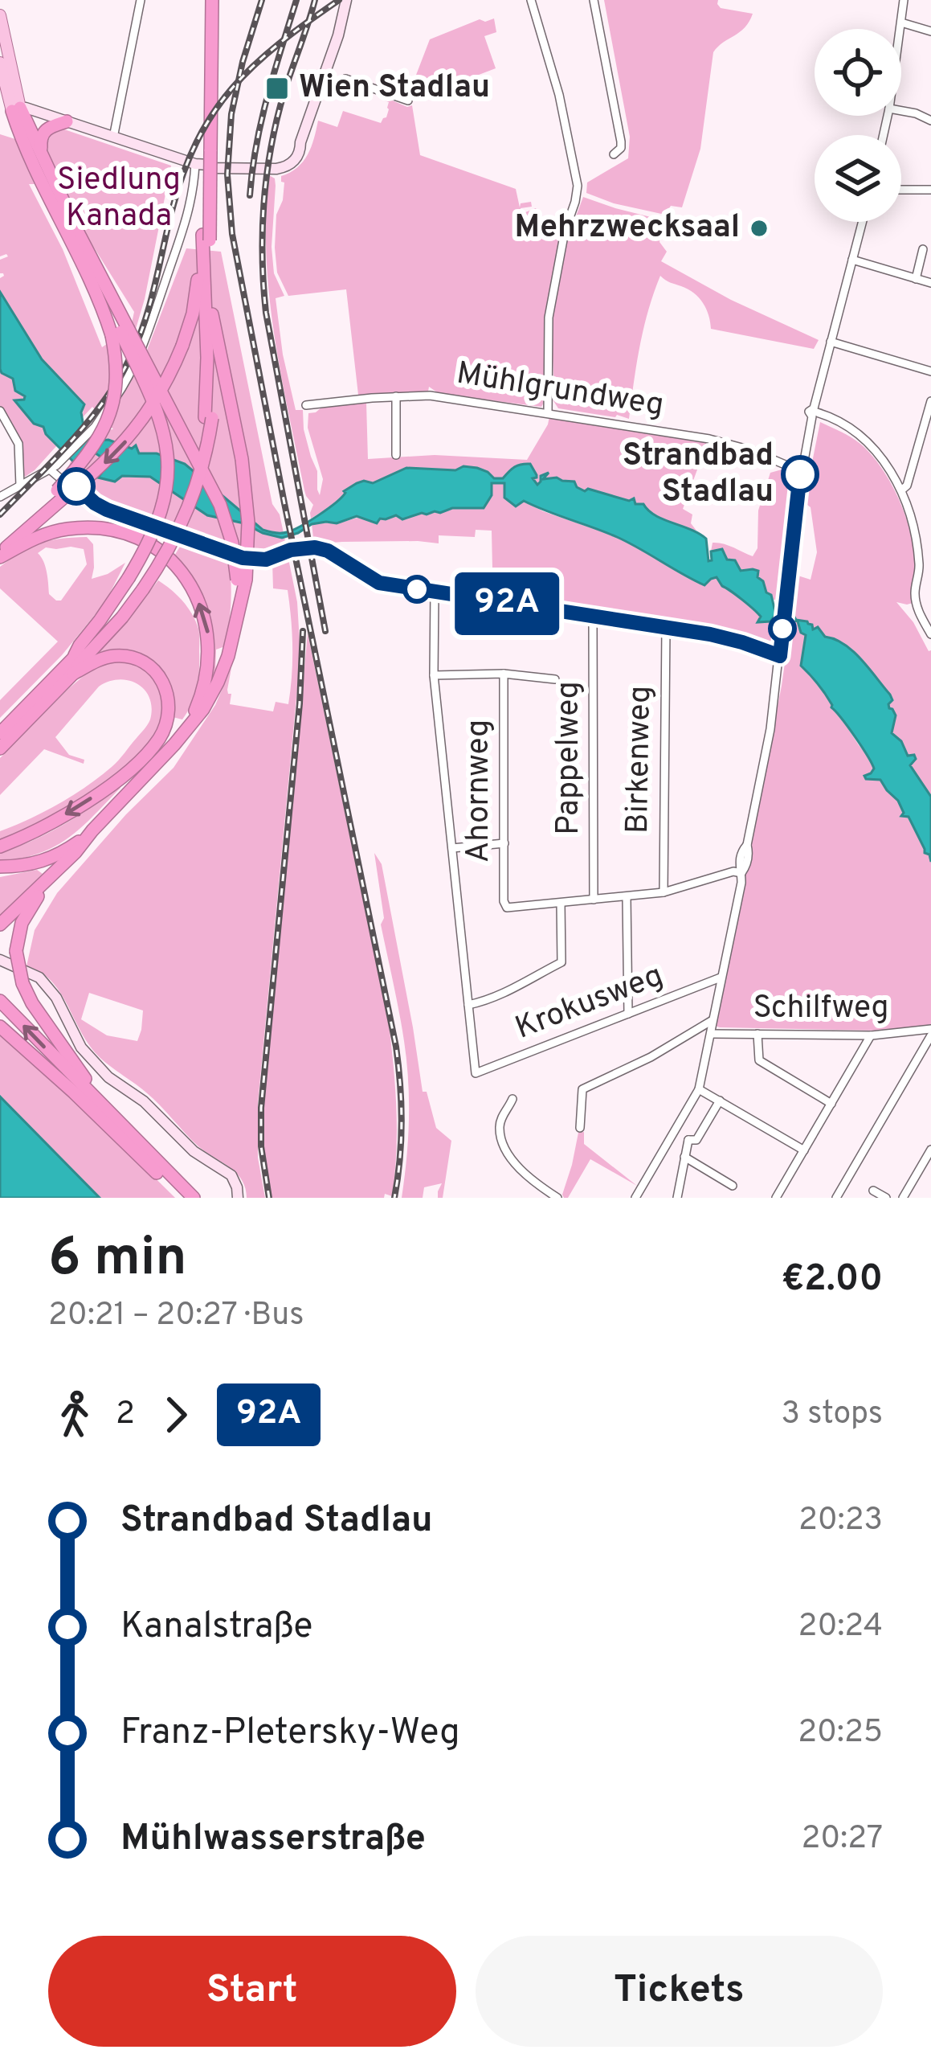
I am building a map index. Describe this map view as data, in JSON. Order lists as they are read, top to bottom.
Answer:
{
  "streets": {
    "street": [
      "Mühlgrundweg",
      "Pappelweg",
      "Birkenweg",
      "Ahornweg",
      "Krokusweg",
      "Schilfweg"
    ]
  },
  "parks": ["Siedlung Kanada"],
  "places": {
    "transit": ["Wien Stadlau"],
    "other": ["Mehrzwecksaal", "Strandbad Stadlau"]
  },
  "lines": ["bus line 92A"],
  "page": {
    "on_map": "92A",
    "heading": ["6 min", "20:21 – 20:27 · Bus", "€2.00"],
    "legs": ["2", "92A", "3 stops"],
    "list": [
      {
        "name": "Strandbad Stadlau",
        "value": "20:23"
      },
      {
        "name": "Kanalstraße",
        "value": "20:24"
      },
      {
        "name": "Franz-Pletersky-Weg",
        "value": "20:25"
      },
      {
        "name": "Mühlwasserstraße",
        "value": "20:27"
      }
    ],
    "buttons": ["Start", "Tickets"]
  }
}
